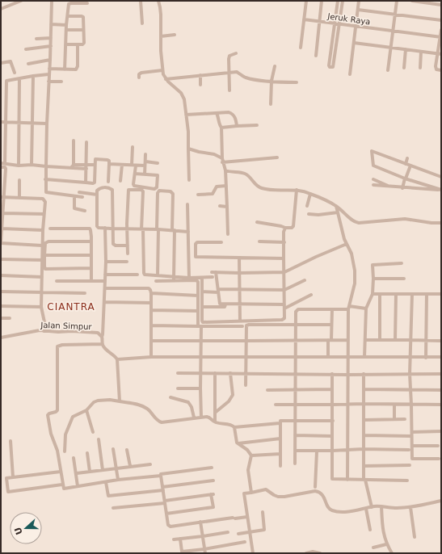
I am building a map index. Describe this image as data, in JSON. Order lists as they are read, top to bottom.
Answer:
{
  "streets": {
    "street": ["Jeruk Raya", "Jalan Simpur"]
  },
  "districts": ["CIANTRA"],
  "north": "left"
}
